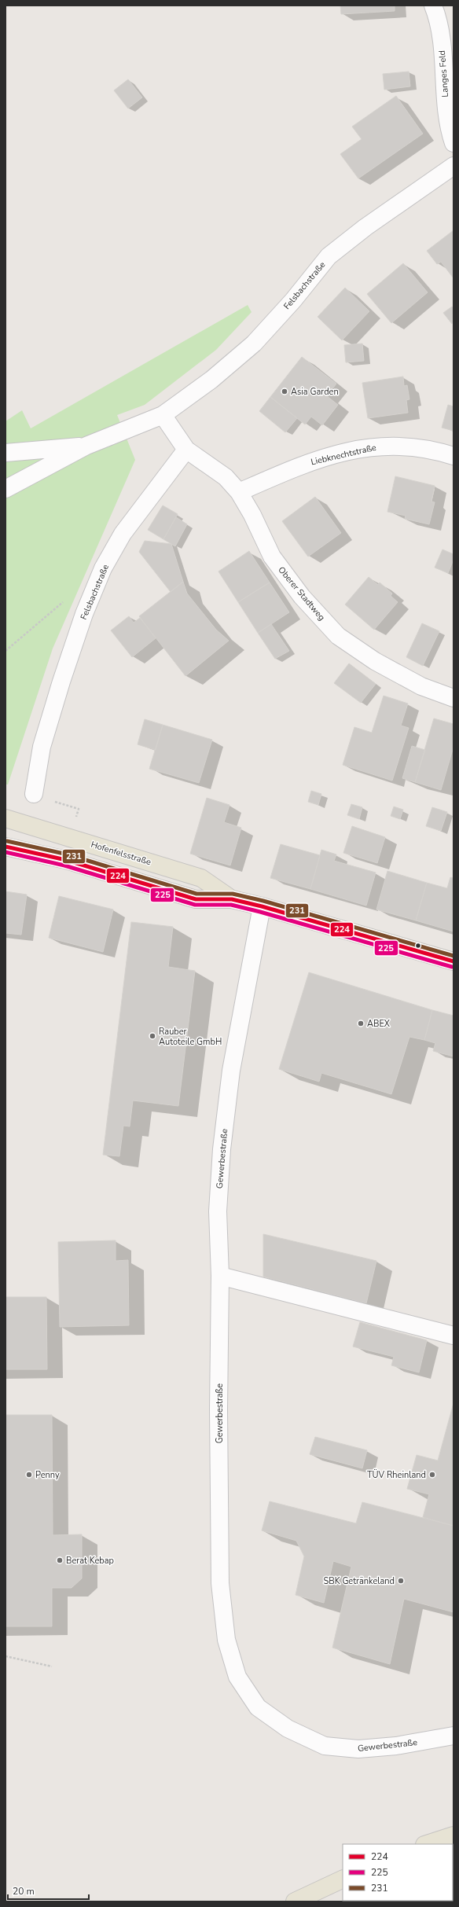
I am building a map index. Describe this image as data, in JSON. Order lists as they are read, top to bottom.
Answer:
{
  "streets": {
    "main road": ["Hofenfelsstraße"],
    "street": [
      "Langes Feld",
      "Felsbachstraße",
      "Liebknechtstraße",
      "Oberer Stadtweg",
      "Gewerbestraße"
    ]
  },
  "crossings": [
    ["Felsbachstraße", "Oberer Stadtweg"],
    ["Liebknechtstraße", "Oberer Stadtweg"],
    ["Hofenfelsstraße", "Gewerbestraße"]
  ],
  "places": [
    "Asia Garden",
    "ABEX",
    "Rauber Autoteile GmbH",
    "Penny",
    "TÜV Rheinland",
    "Berat Kebap",
    "SBK Getränkeland"
  ],
  "lines": ["transit line 231", "transit line 224", "transit line 225"],
  "legend": ["224", "225", "231"],
  "scale_bar": "20 m"
}
